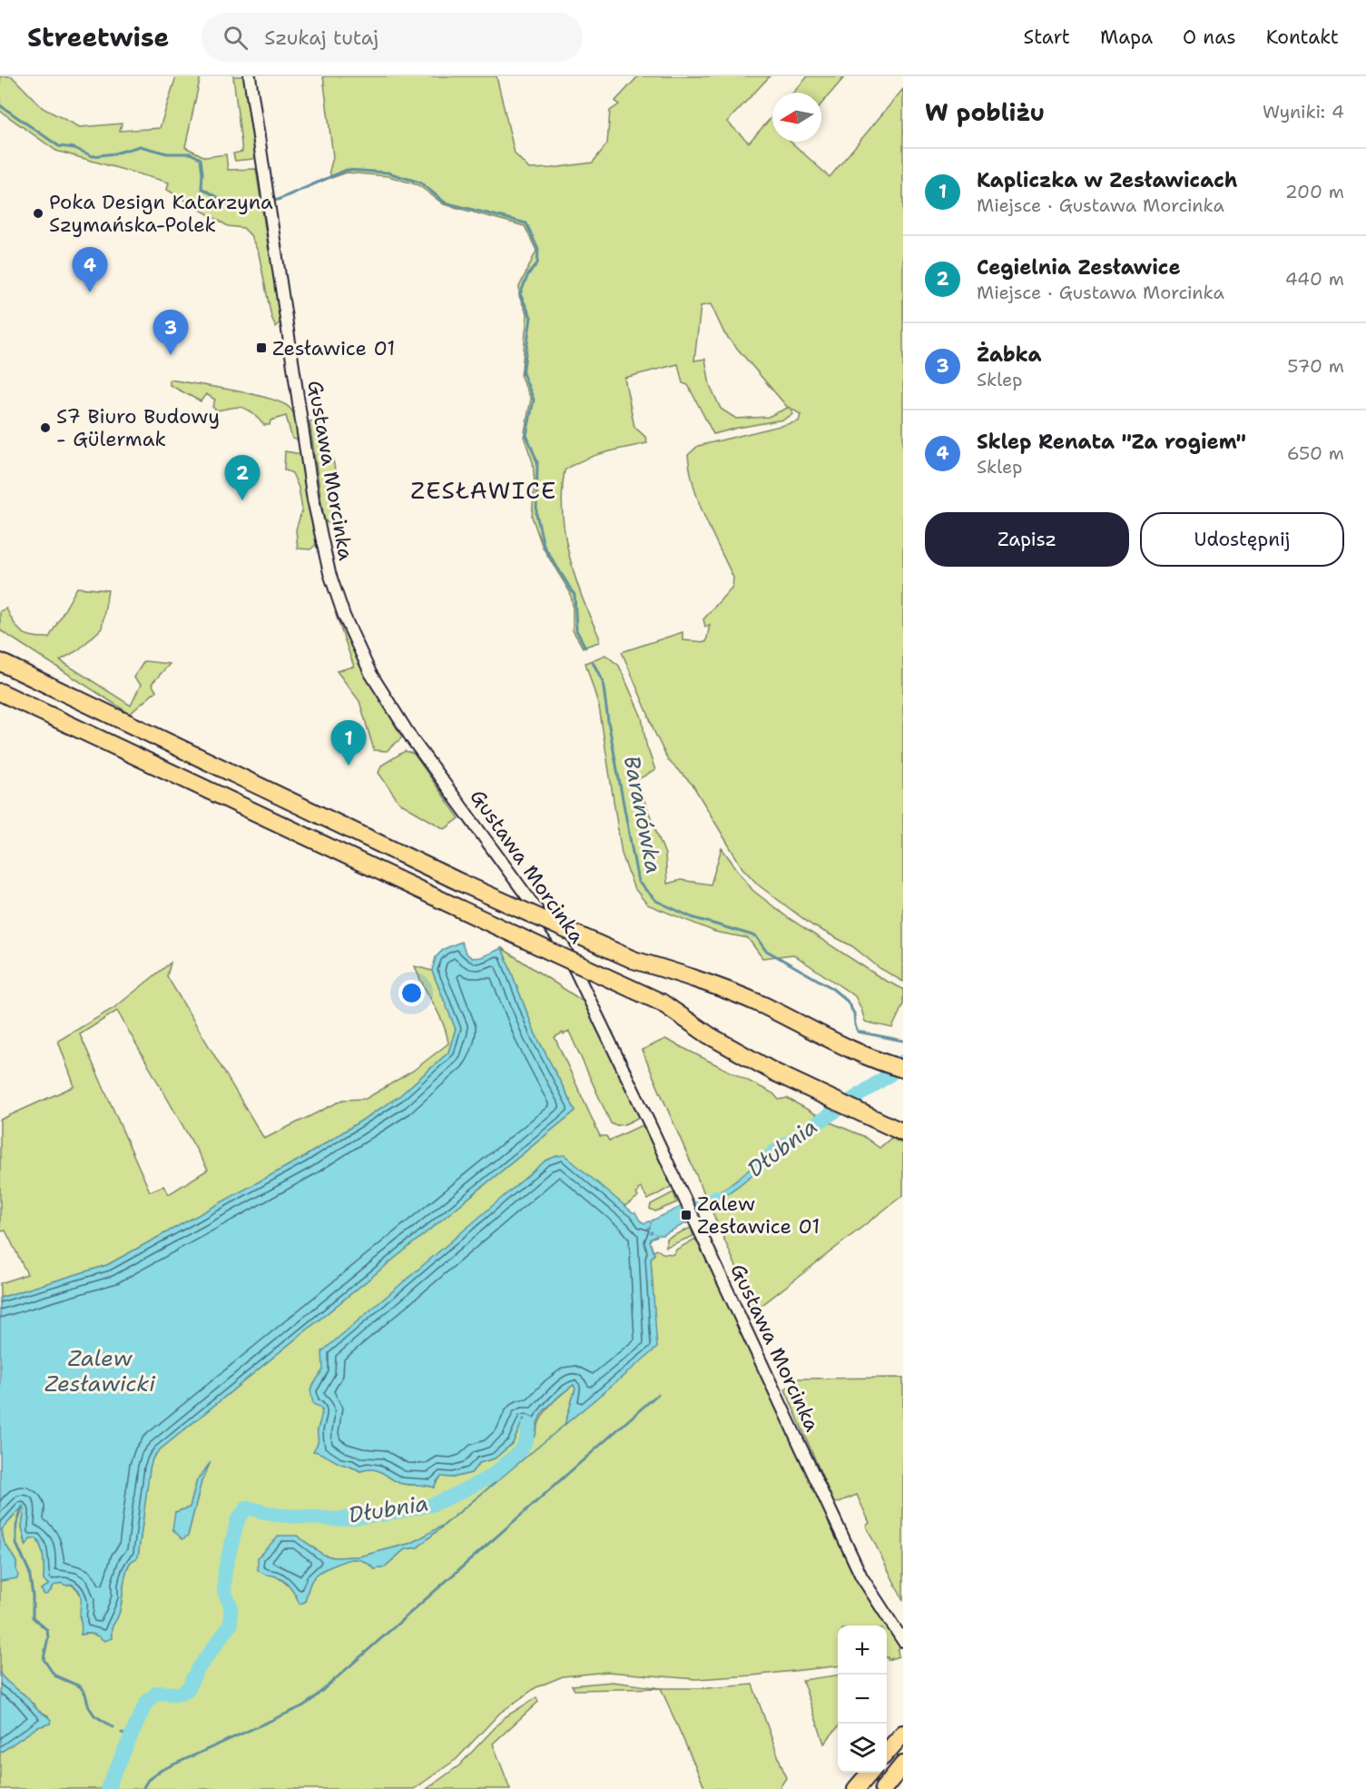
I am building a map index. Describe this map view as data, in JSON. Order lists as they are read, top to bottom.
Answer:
{
  "streets": {
    "street": ["Gustawa Morcinka"]
  },
  "districts": ["ZESŁAWICE"],
  "water": ["Baranówka", "Dłubnia", "Zalew Zesławicki"],
  "places": {
    "other": ["Poka Design Katarzyna Szymańska-Polek", "S7 Biuro Budowy - Gülermak"],
    "transit": ["Zesławice 01", "Zalew Zesławice 01"]
  },
  "north": "left",
  "page": {
    "header": "Streetwise",
    "search": "Szukaj tutaj",
    "nav": [
      "Start",
      "Mapa",
      "O nas",
      "Kontakt"
    ],
    "heading": ["W pobliżu", "Wyniki: 4"],
    "list": [
      {
        "mark": "1",
        "name": "Kapliczka w Zesławicach",
        "note": "Miejsce · Gustawa Morcinka",
        "value": "200 m"
      },
      {
        "mark": "2",
        "name": "Cegielnia Zesławice",
        "note": "Miejsce · Gustawa Morcinka",
        "value": "440 m"
      },
      {
        "mark": "3",
        "name": "Żabka",
        "note": "Sklep",
        "value": "570 m"
      },
      {
        "mark": "4",
        "name": "Sklep Renata \"Za rogiem\"",
        "note": "Sklep",
        "value": "650 m"
      }
    ],
    "pins": [
      "4",
      "3",
      "2",
      "1"
    ],
    "buttons": ["Zapisz", "Udostępnij"],
    "map_buttons": ["+", "−"]
  }
}
